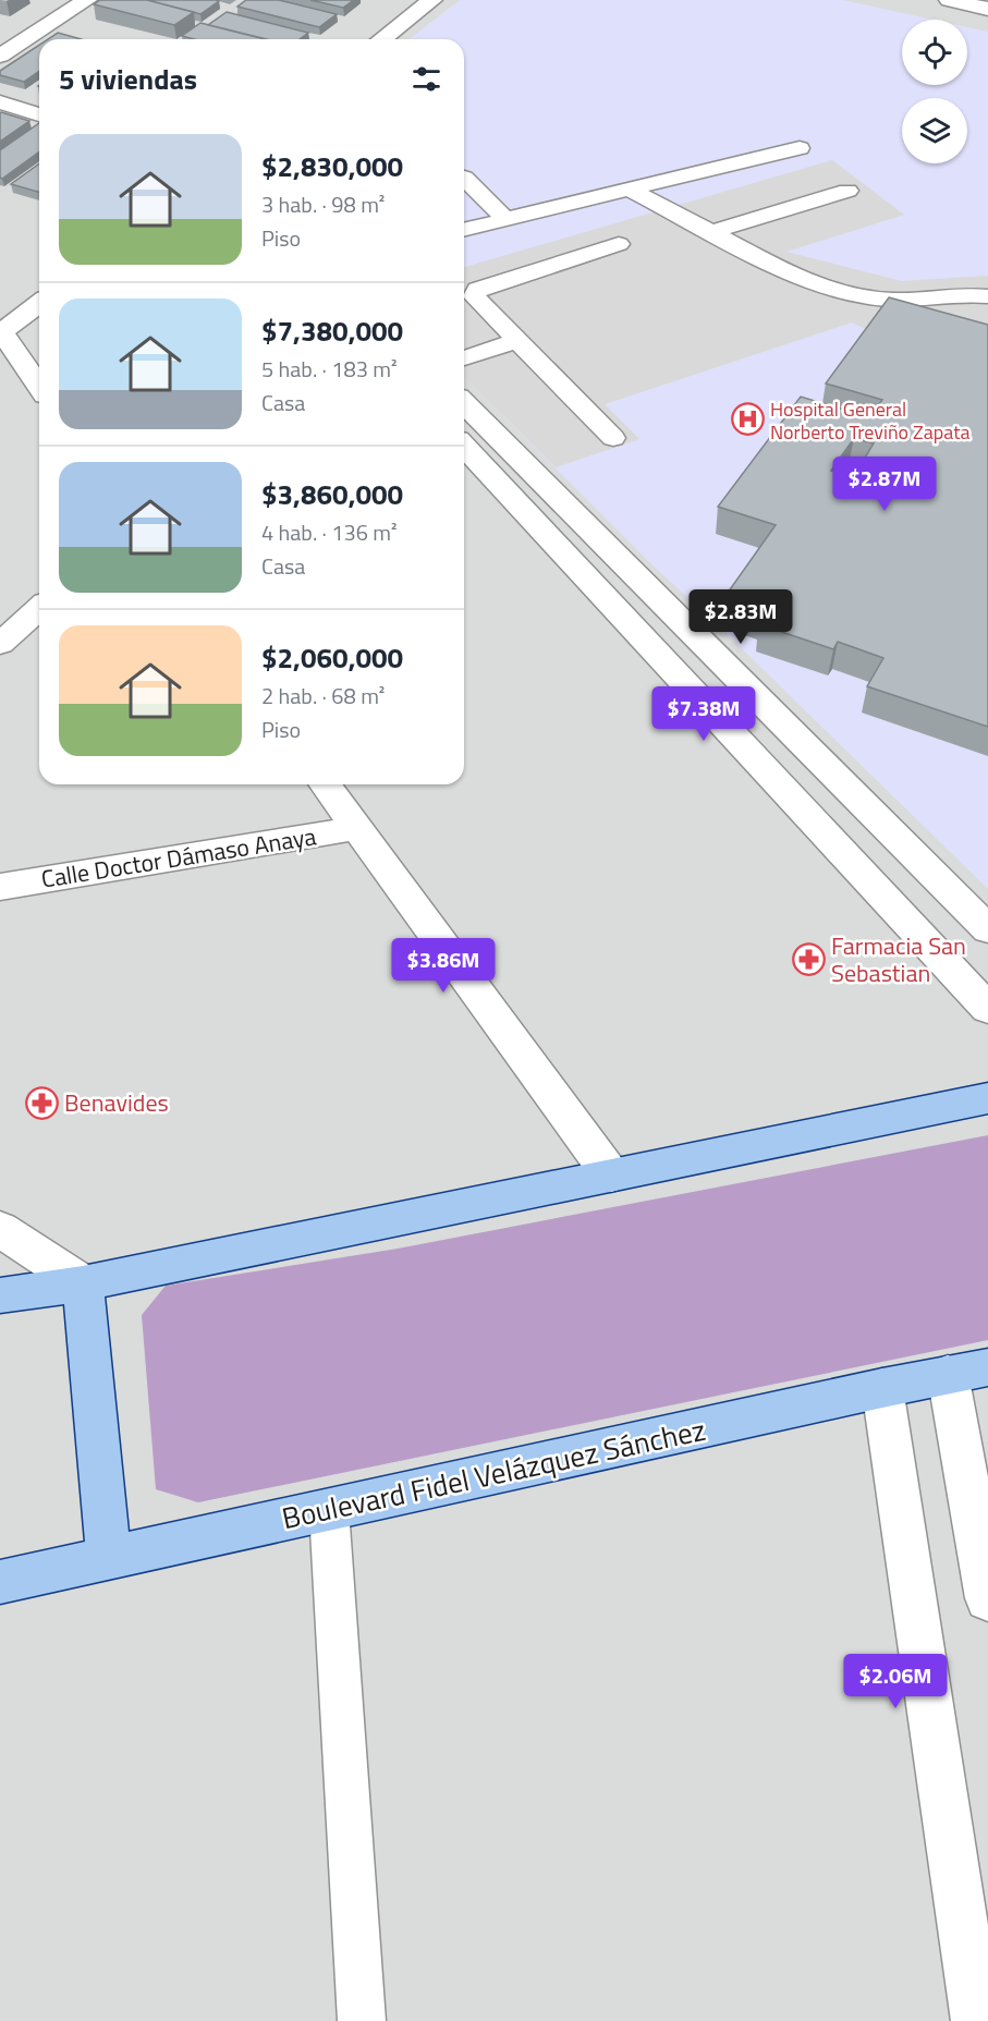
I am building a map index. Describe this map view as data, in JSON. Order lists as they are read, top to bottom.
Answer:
{
  "streets": {
    "main road": ["Boulevard Fidel Velázquez Sánchez"],
    "street": ["Calle Doctor Dámaso Anaya"]
  },
  "places": {
    "hospital": ["Hospital General Norberto Treviño Zapata"],
    "pharmacy": ["Farmacia San Sebastian", "Benavides"]
  },
  "page": {
    "heading": "5 viviendas",
    "list": [
      {
        "name": "$2,830,000",
        "note": "3 hab. · 98 m² · Piso"
      },
      {
        "name": "$7,380,000",
        "note": "5 hab. · 183 m² · Casa"
      },
      {
        "name": "$3,860,000",
        "note": "4 hab. · 136 m² · Casa"
      },
      {
        "name": "$2,060,000",
        "note": "2 hab. · 68 m² · Piso"
      }
    ],
    "price": [
      "$2.87M",
      "$2.83M",
      "$7.38M",
      "$3.86M",
      "$2.06M"
    ]
  }
}
